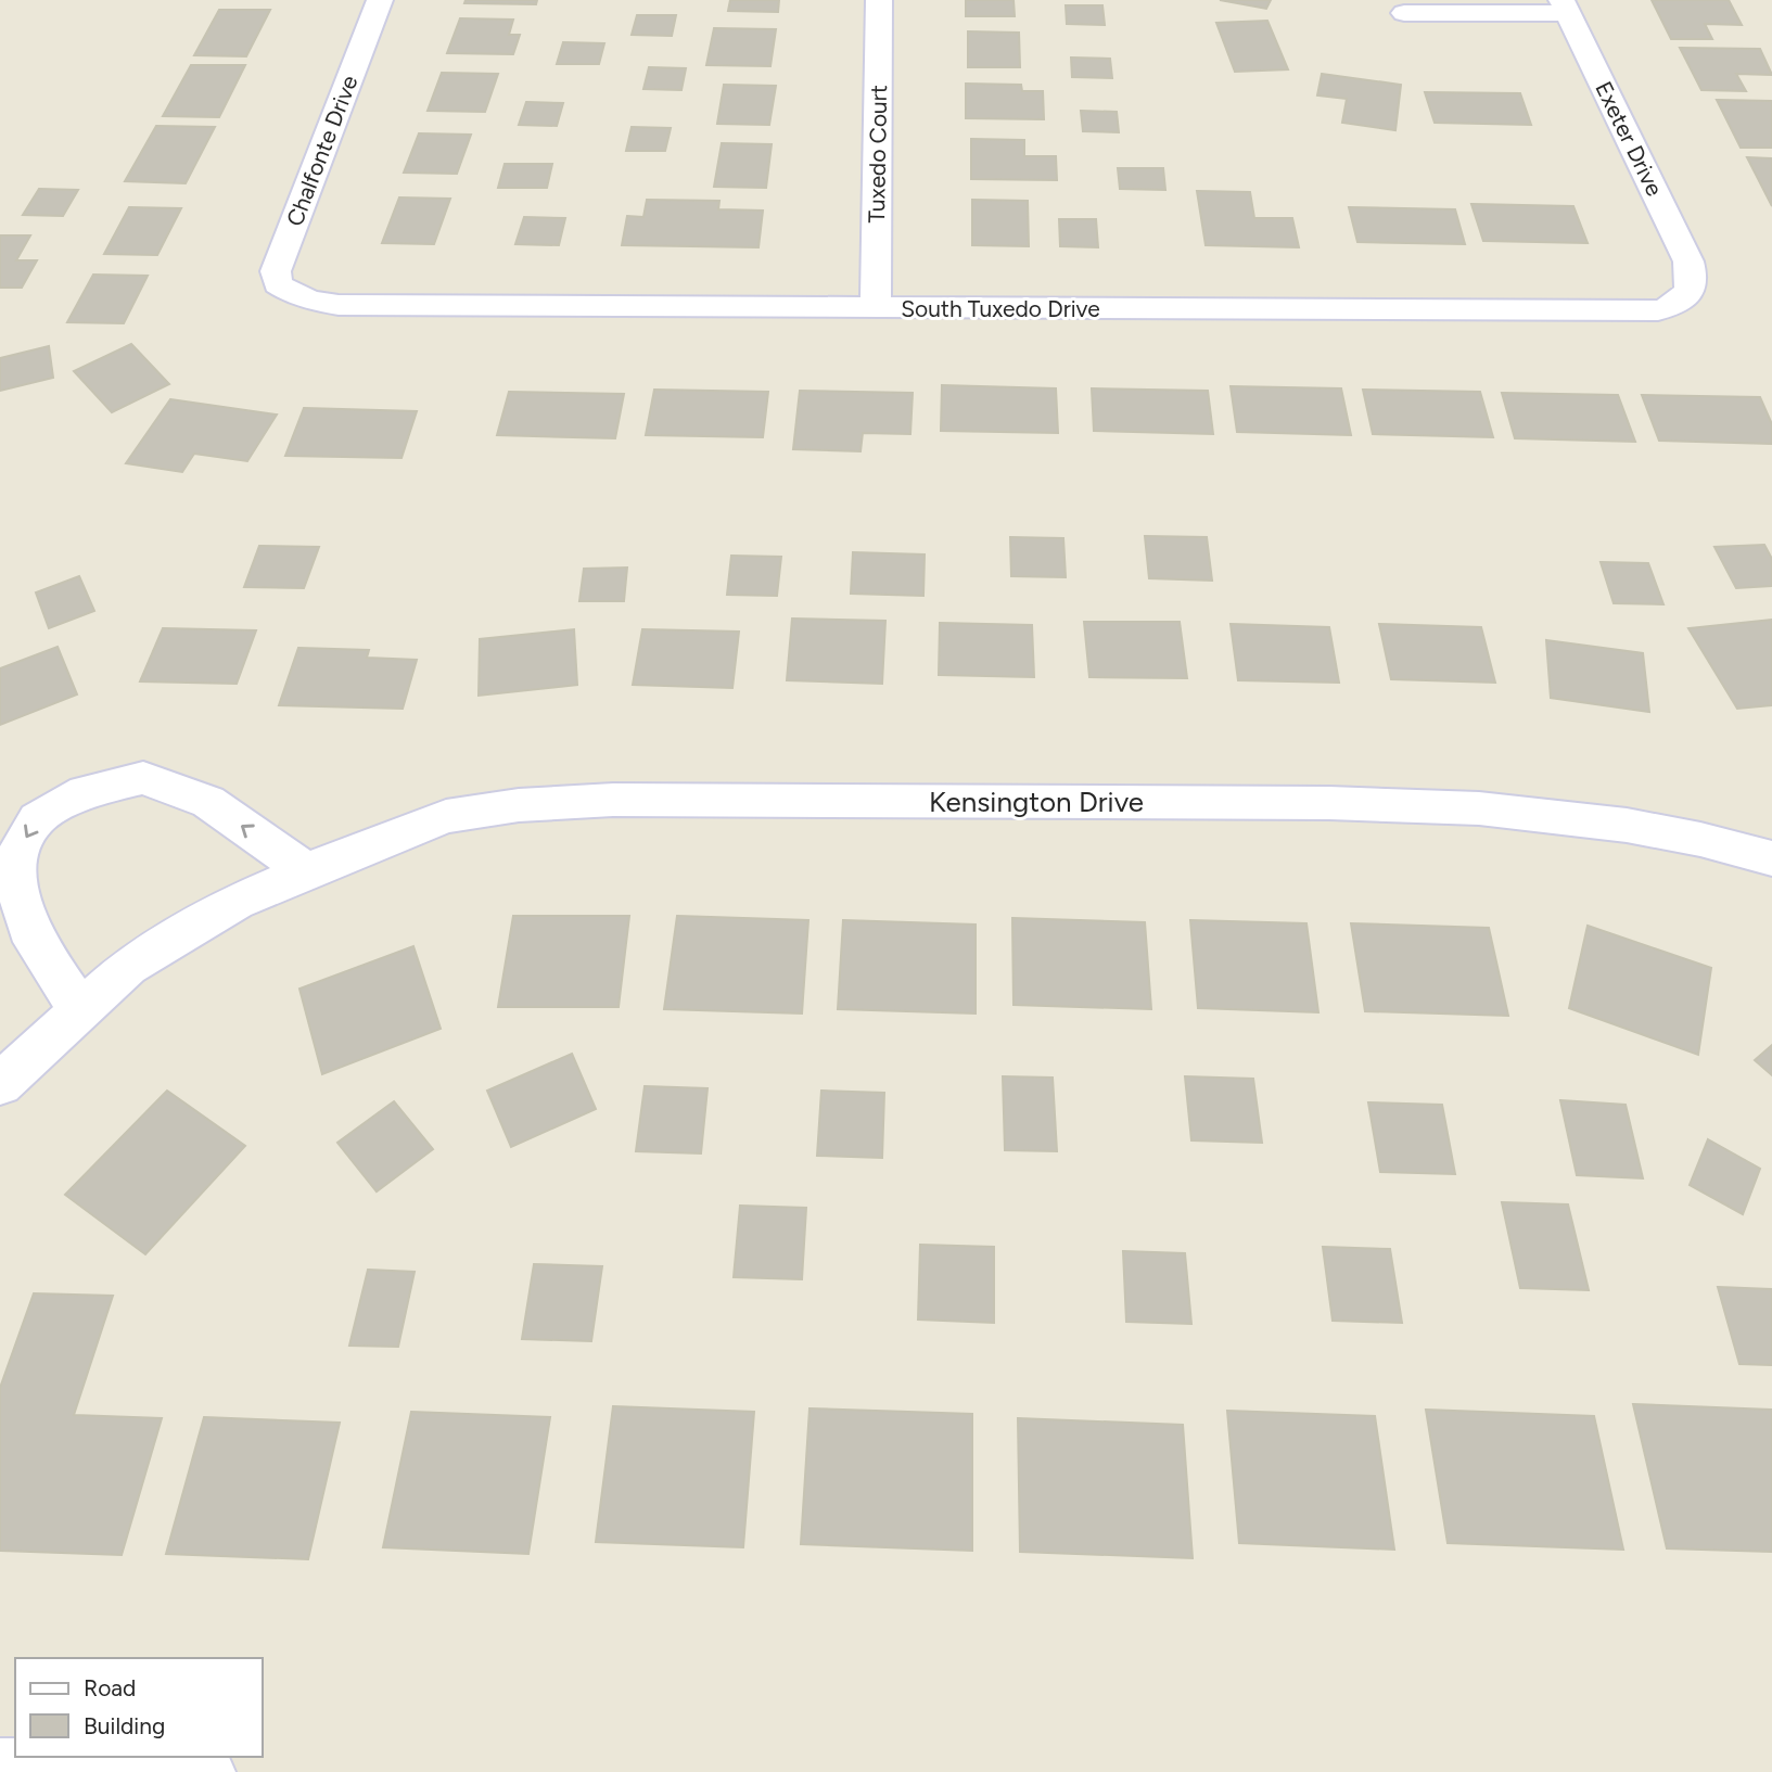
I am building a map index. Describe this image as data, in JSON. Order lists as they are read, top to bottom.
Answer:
{
  "streets": {
    "street": [
      "Exeter Drive",
      "Chalfonte Drive",
      "Tuxedo Court",
      "South Tuxedo Drive",
      "Kensington Drive"
    ]
  },
  "crossings": [
    ["Exeter Drive", "South Tuxedo Drive"],
    ["Chalfonte Drive", "South Tuxedo Drive"],
    ["Tuxedo Court", "South Tuxedo Drive"]
  ],
  "legend": ["Road", "Building"]
}
